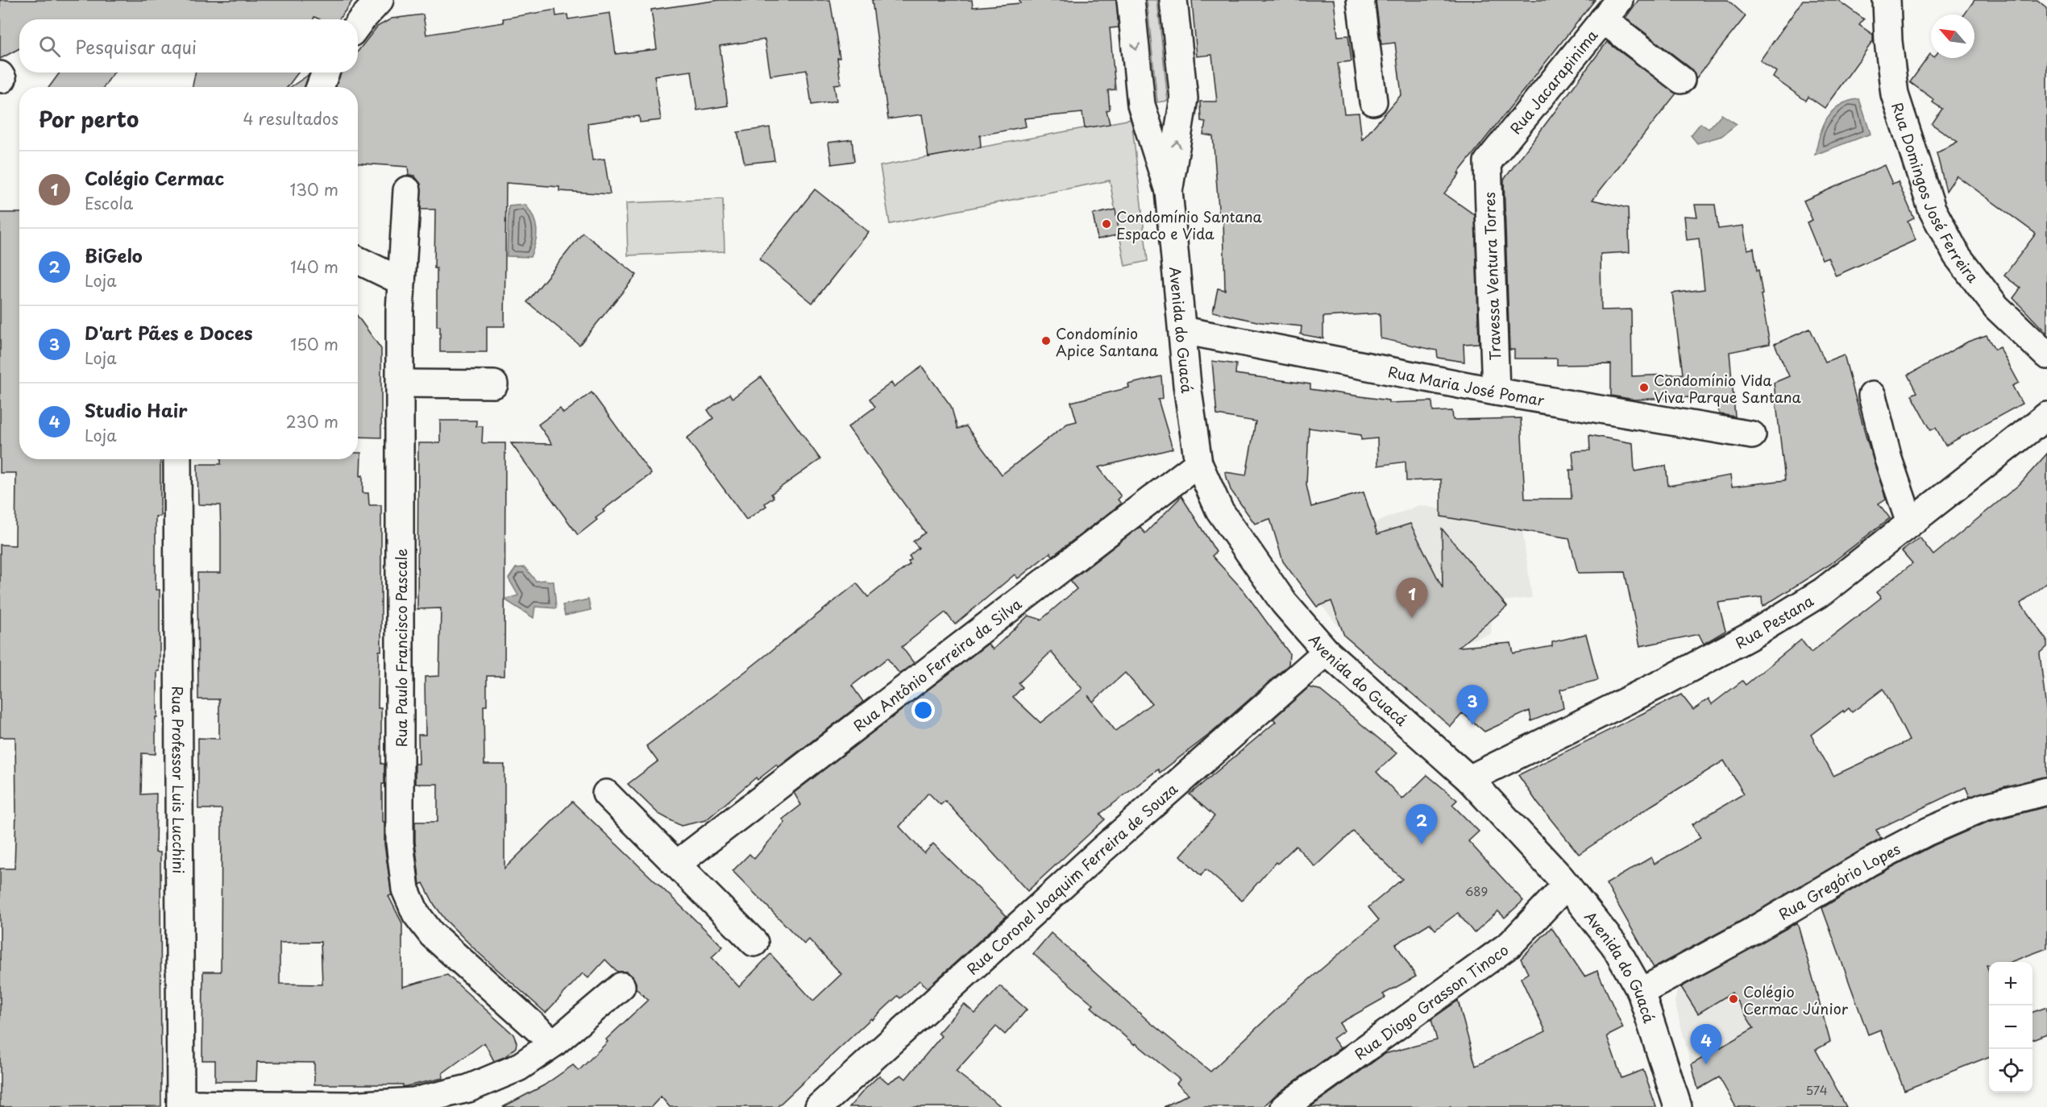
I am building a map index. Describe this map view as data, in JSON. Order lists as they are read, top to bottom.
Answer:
{
  "streets": {
    "street": [
      "Rua Jacarapinima",
      "Rua Domingos José Ferreira",
      "Travessa Ventura Torres",
      "Avenida do Guacá",
      "Rua Maria José Pomar",
      "Rua Pestana",
      "Rua Paulo Francisco Pascale",
      "Rua Antônio Ferreira da Silva",
      "Rua Professor Luis Lucchini",
      "Rua Coronel Joaquim Ferreira de Souza",
      "Rua Gregório Lopes",
      "Rua Diogo Grasson Tinoco"
    ]
  },
  "crossings": [
    ["Rua Jacarapinima", "Travessa Ventura Torres"],
    ["Travessa Ventura Torres", "Rua Maria José Pomar"],
    ["Avenida do Guacá", "Rua Maria José Pomar"],
    ["Avenida do Guacá", "Rua Pestana"],
    ["Avenida do Guacá", "Rua Antônio Ferreira da Silva"],
    ["Avenida do Guacá", "Rua Coronel Joaquim Ferreira de Souza"],
    ["Avenida do Guacá", "Rua Gregório Lopes"],
    ["Avenida do Guacá", "Rua Diogo Grasson Tinoco"]
  ],
  "places": [
    "Condomínio Santana Espaco e Vida",
    "Condomínio Apice Santana",
    "Condomínio Vida Viva Parque Santana",
    "Colégio Cermac Júnior"
  ],
  "house_numbers": ["689", "574"],
  "north": "top left",
  "page": {
    "search": "Pesquisar aqui",
    "heading": ["Por perto", "4 resultados"],
    "list": [
      {
        "mark": "1",
        "name": "Colégio Cermac",
        "note": "Escola",
        "value": "130 m"
      },
      {
        "mark": "2",
        "name": "BiGelo",
        "note": "Loja",
        "value": "140 m"
      },
      {
        "mark": "3",
        "name": "D'art Pães e Doces",
        "note": "Loja",
        "value": "150 m"
      },
      {
        "mark": "4",
        "name": "Studio Hair",
        "note": "Loja",
        "value": "230 m"
      }
    ],
    "pins": [
      "1",
      "3",
      "2",
      "4"
    ],
    "map_buttons": ["+", "−"]
  }
}
